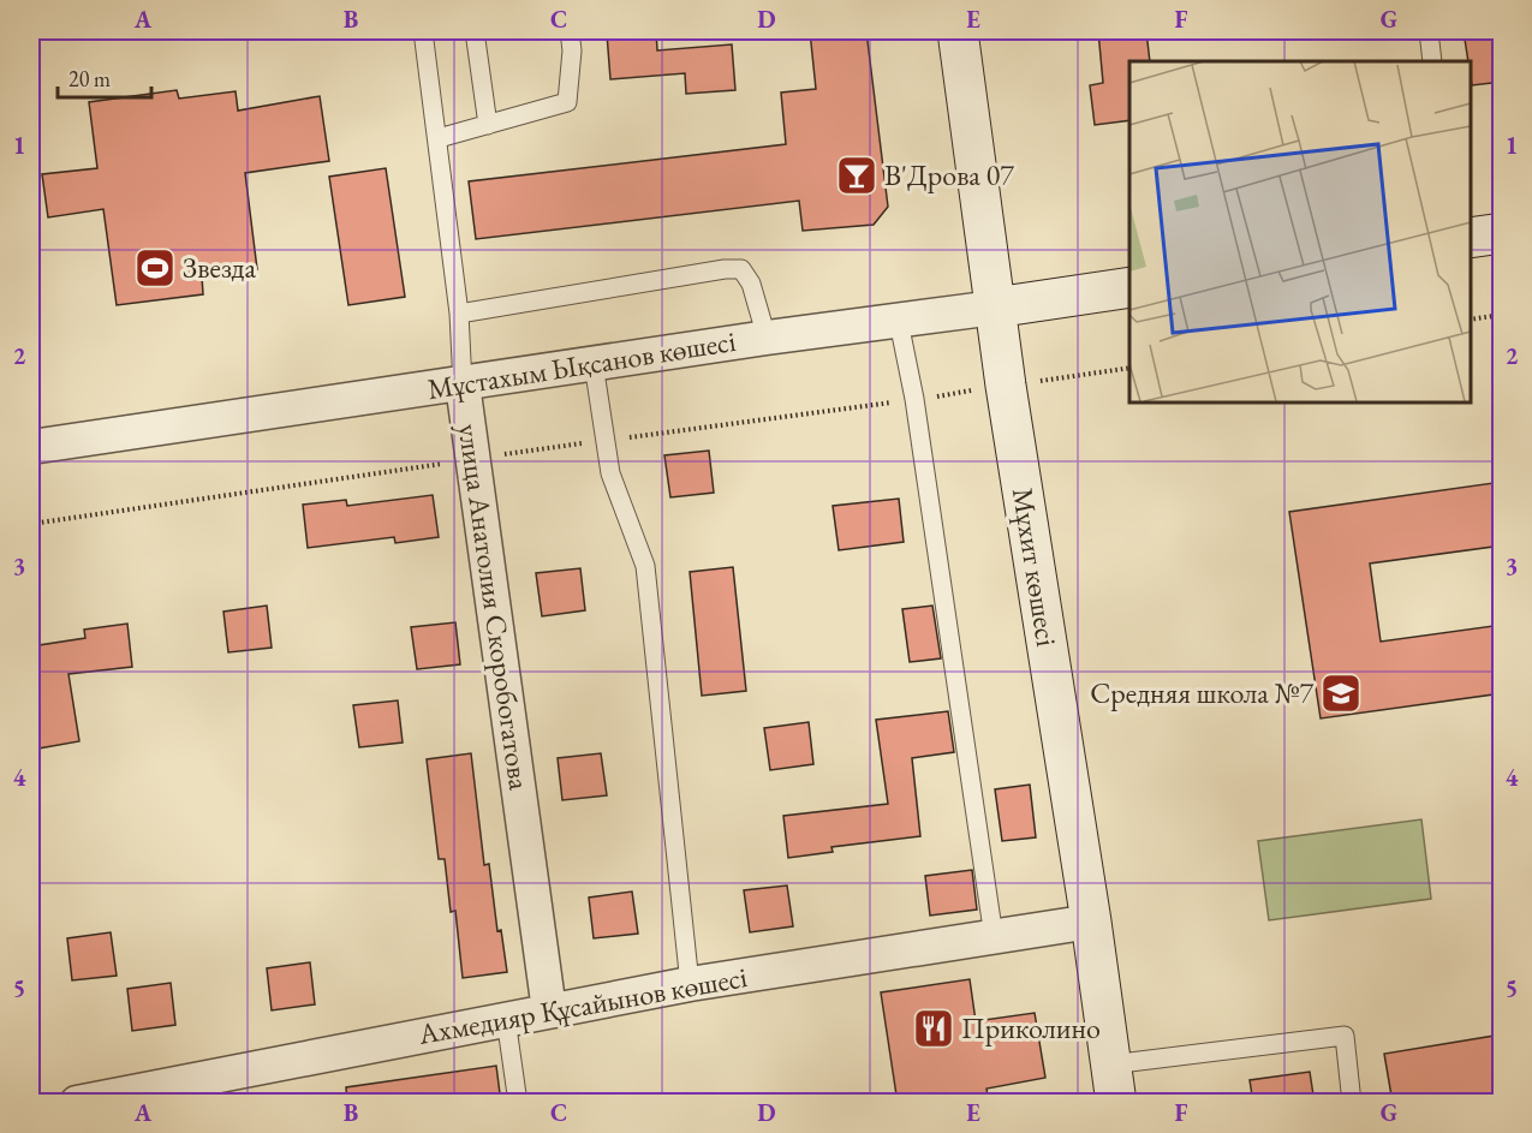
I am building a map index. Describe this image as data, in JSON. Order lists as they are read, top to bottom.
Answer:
{
  "streets": {
    "street": [
      "Мұстахым Ықсанов көшесі",
      "Мұхит көшесі",
      "улица Анатолия Скоробогатова",
      "Ахмедияр Құсайынов көшесі"
    ]
  },
  "crossings": [
    ["Мұстахым Ықсанов көшесі", "Мұхит көшесі"],
    ["Мұстахым Ықсанов көшесі", "улица Анатолия Скоробогатова"],
    ["Мұхит көшесі", "Ахмедияр Құсайынов көшесі"],
    ["улица Анатолия Скоробогатова", "Ахмедияр Құсайынов көшесі"]
  ],
  "places": {
    "bar": ["В'Дрова 07"],
    "sports": ["Звезда"],
    "school or university": ["Средняя школа №7"],
    "restaurant": ["Приколино"]
  },
  "scale_bar": "20 m",
  "grid": {
    "columns": [
      "A",
      "B",
      "C",
      "D",
      "E",
      "F",
      "G"
    ],
    "rows": [
      "1",
      "2",
      "3",
      "4",
      "5"
    ]
  }
}
